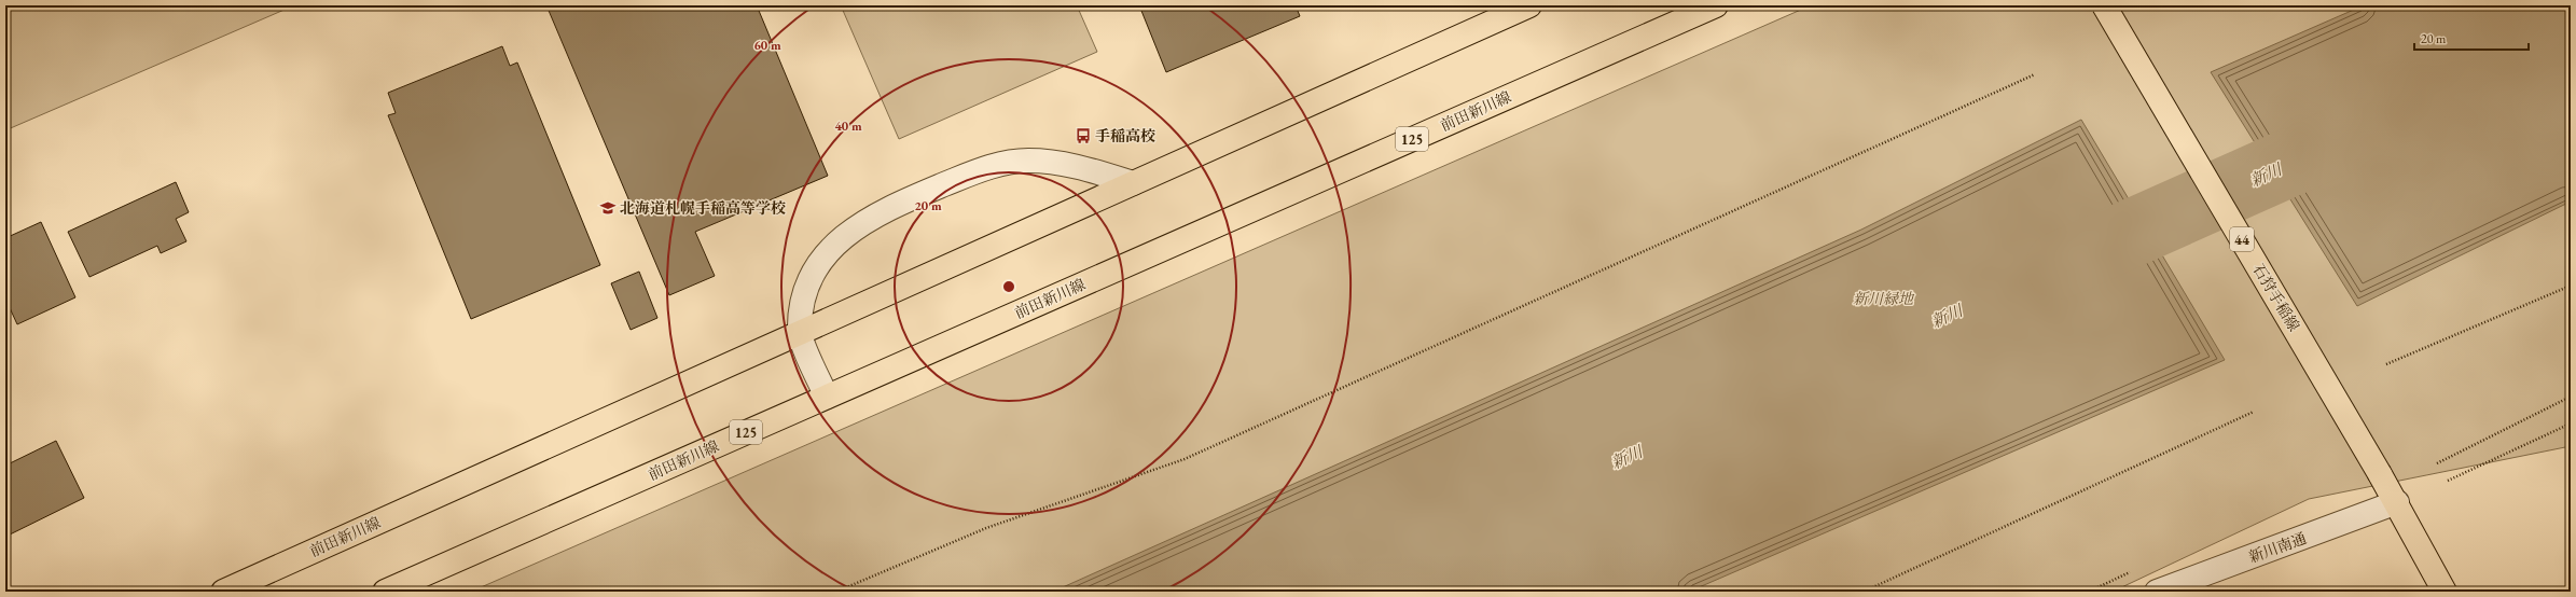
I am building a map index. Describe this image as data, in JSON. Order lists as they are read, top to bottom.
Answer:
{
  "streets": {
    "main road": [
      "前田新川線",
      "125",
      "44",
      "石狩手稲線"
    ],
    "street": ["新川南通"]
  },
  "crossings": [
    ["石狩手稲線", "新川南通"]
  ],
  "water": ["新川"],
  "parks": ["新川緑地"],
  "places": {
    "bus stop": ["手稲高校"],
    "school or university": ["北海道札幌手稲高等学校"]
  },
  "scale_bar": "20 m",
  "rings": ["60 m", "40 m", "20 m"]
}
